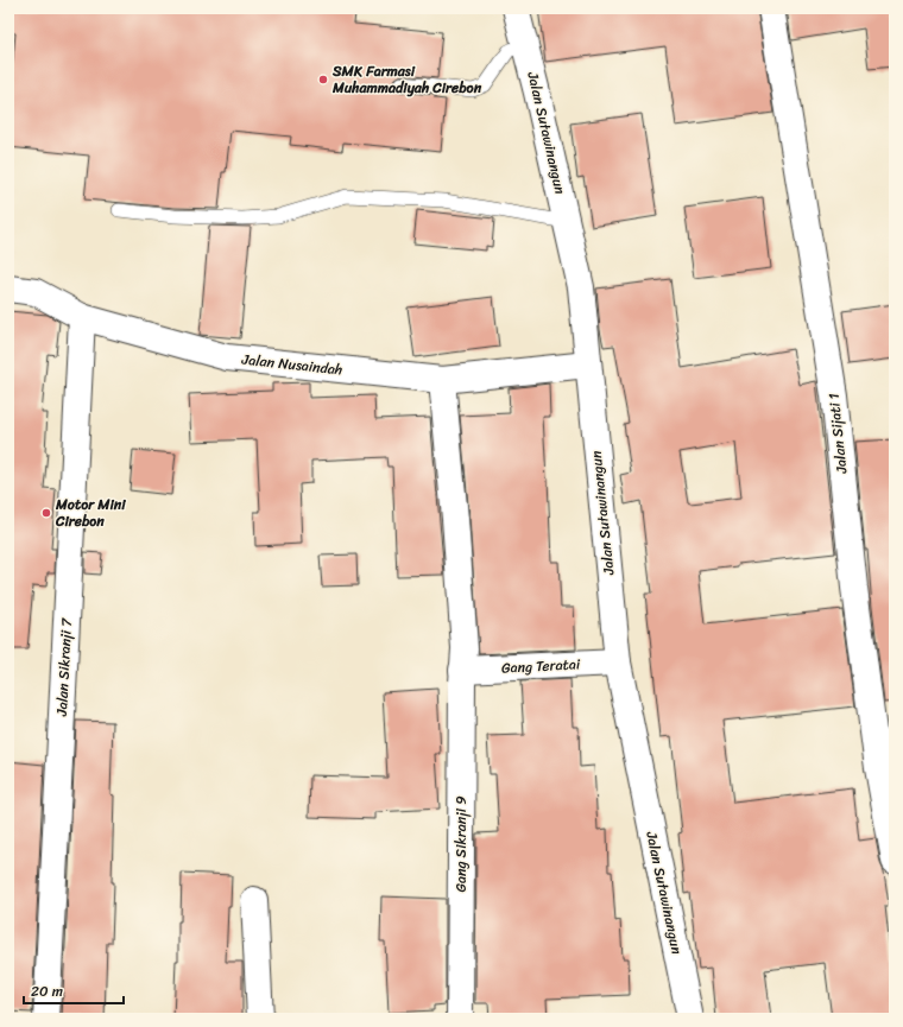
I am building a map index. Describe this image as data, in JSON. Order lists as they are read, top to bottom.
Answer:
{
  "streets": {
    "street": [
      "Jalan Sutawinangun",
      "Jalan Nusaindah",
      "Jalan Sijati 1",
      "Gang Teratai",
      "Jalan Sikranji 7",
      "Gang Sikranji 9"
    ]
  },
  "crossings": [
    ["Jalan Sutawinangun", "Jalan Nusaindah"],
    ["Jalan Sutawinangun", "Gang Teratai"],
    ["Jalan Nusaindah", "Jalan Sikranji 7"],
    ["Jalan Nusaindah", "Gang Sikranji 9"],
    ["Gang Teratai", "Gang Sikranji 9"]
  ],
  "places": ["SMK Farmasi Muhammadiyah Cirebon", "Motor Mini Cirebon"],
  "scale_bar": "20 m"
}
